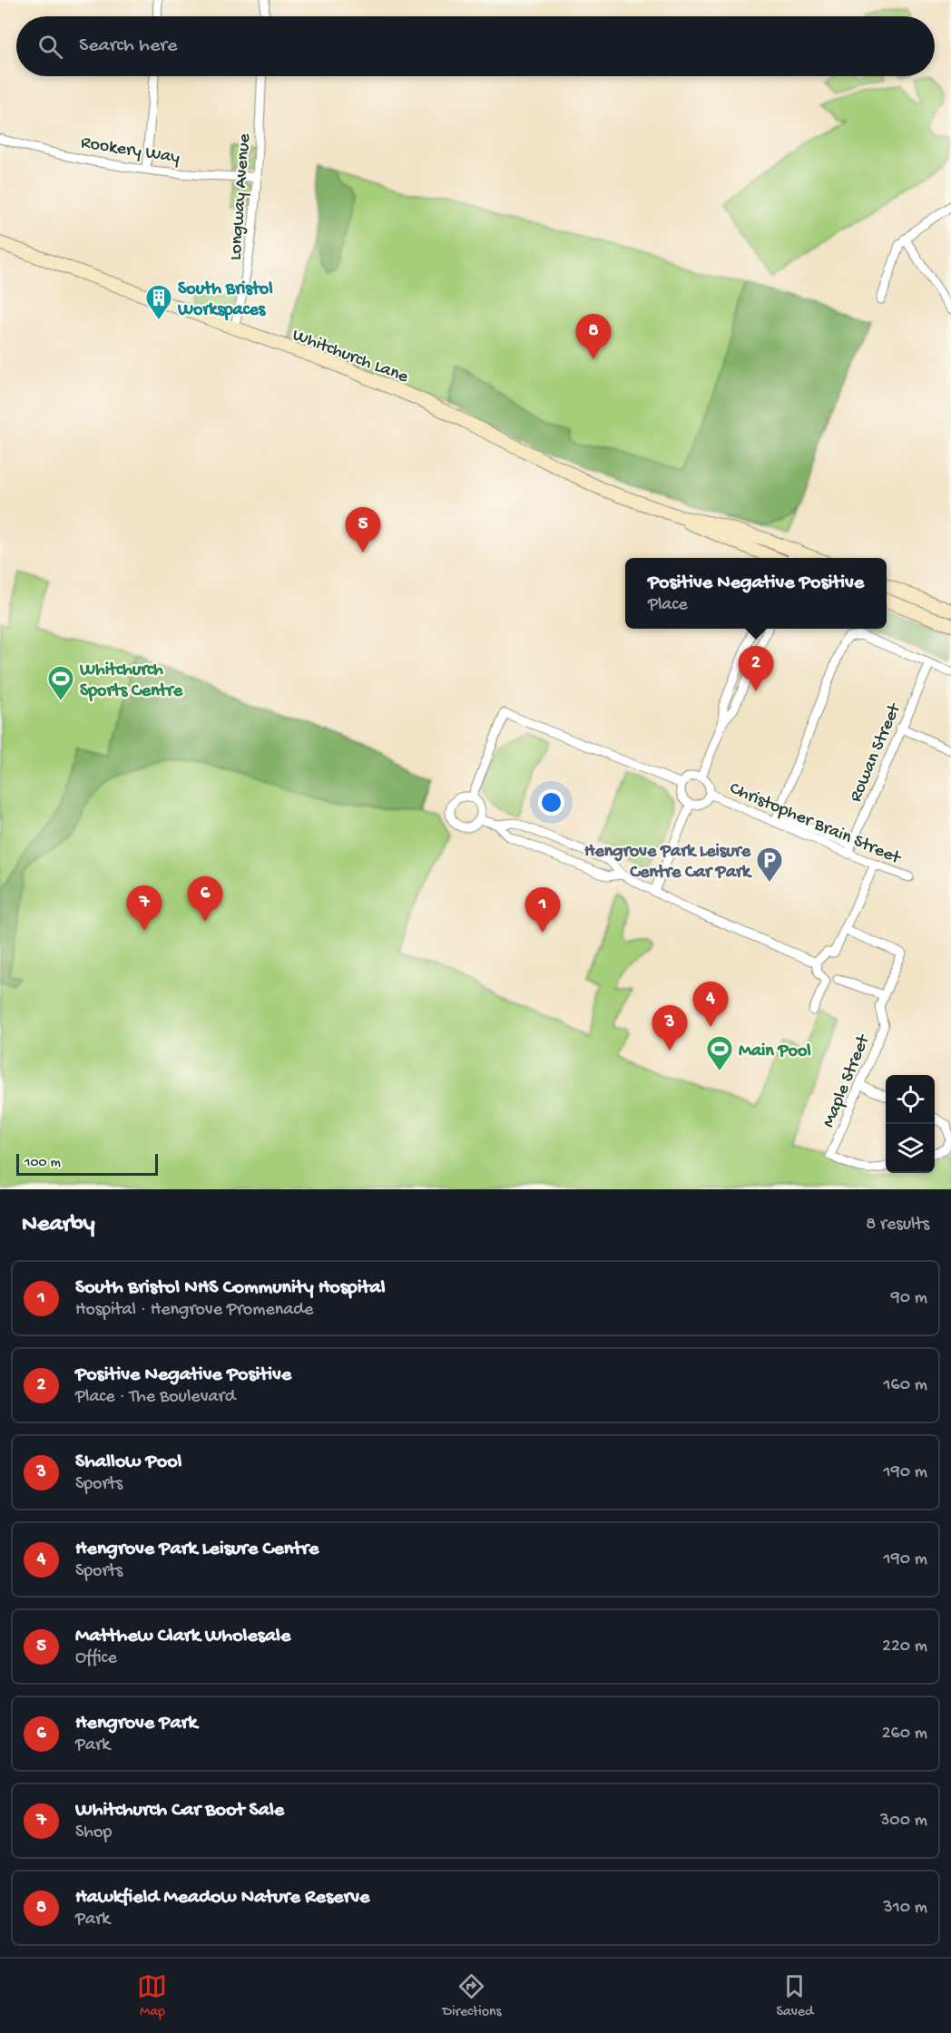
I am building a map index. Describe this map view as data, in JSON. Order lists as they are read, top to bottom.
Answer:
{
  "streets": {
    "street": [
      "Rookery Way",
      "Longway Avenue",
      "Whitchurch Lane",
      "Rowan Street",
      "Christopher Brain Street",
      "Maple Street"
    ]
  },
  "crossings": [
    ["Rookery Way", "Longway Avenue"],
    ["Longway Avenue", "Whitchurch Lane"],
    ["Rowan Street", "Christopher Brain Street"]
  ],
  "places": {
    "building": ["South Bristol Workspaces"],
    "sports": ["Whitchurch Sports Centre", "Main Pool"],
    "parking": ["Hengrove Park Leisure Centre Car Park"]
  },
  "scale_bar": "100 m",
  "page": {
    "search": "Search here",
    "pins": [
      "8",
      "5",
      "2",
      "6",
      "7",
      "1",
      "4",
      "3"
    ],
    "popup": ["Positive Negative Positive", "Place"],
    "scale": "100 m",
    "heading": ["Nearby", "8 results"],
    "list": [
      {
        "mark": "1",
        "name": "South Bristol NHS Community Hospital",
        "note": "Hospital · Hengrove Promenade",
        "value": "90 m"
      },
      {
        "mark": "2",
        "name": "Positive Negative Positive",
        "note": "Place · The Boulevard",
        "value": "160 m"
      },
      {
        "mark": "3",
        "name": "Shallow Pool",
        "note": "Sports",
        "value": "190 m"
      },
      {
        "mark": "4",
        "name": "Hengrove Park Leisure Centre",
        "note": "Sports",
        "value": "190 m"
      },
      {
        "mark": "5",
        "name": "Matthew Clark Wholesale",
        "note": "Office",
        "value": "220 m"
      },
      {
        "mark": "6",
        "name": "Hengrove Park",
        "note": "Park",
        "value": "260 m"
      },
      {
        "mark": "7",
        "name": "Whitchurch Car Boot Sale",
        "note": "Shop",
        "value": "300 m"
      },
      {
        "mark": "8",
        "name": "Hawkfield Meadow Nature Reserve",
        "note": "Park",
        "value": "310 m"
      }
    ],
    "nav": ["Map", "Directions", "Saved"]
  }
}
